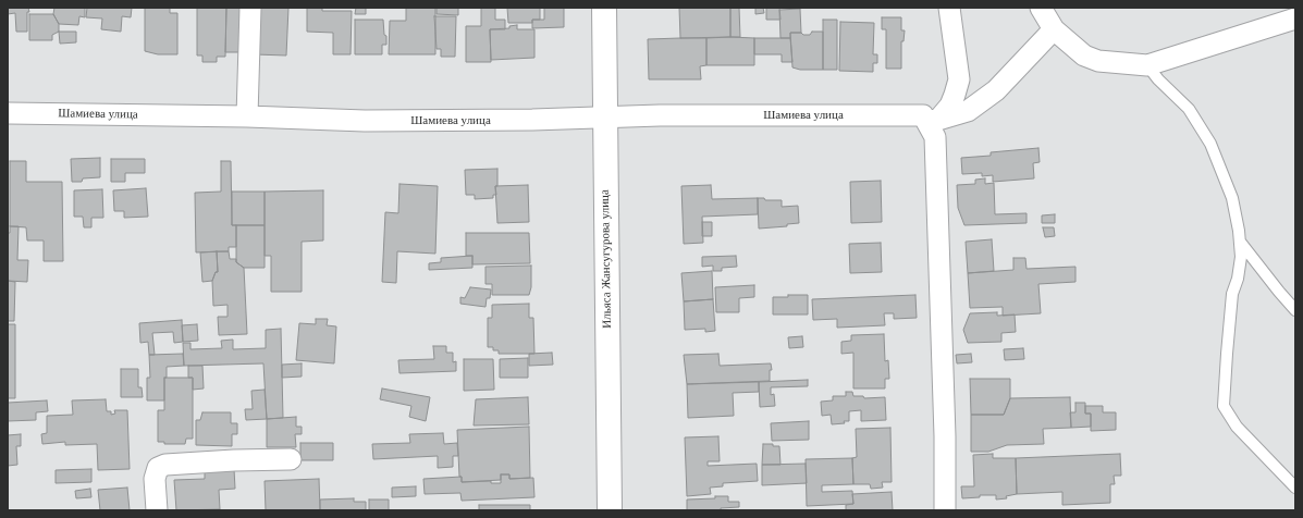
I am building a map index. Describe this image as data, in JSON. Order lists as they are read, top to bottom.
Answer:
{
  "streets": {
    "street": ["Шамиева улица", "Ильяса Жансугурова улица"]
  },
  "crossings": [
    ["Шамиева улица", "Ильяса Жансугурова улица"]
  ]
}
